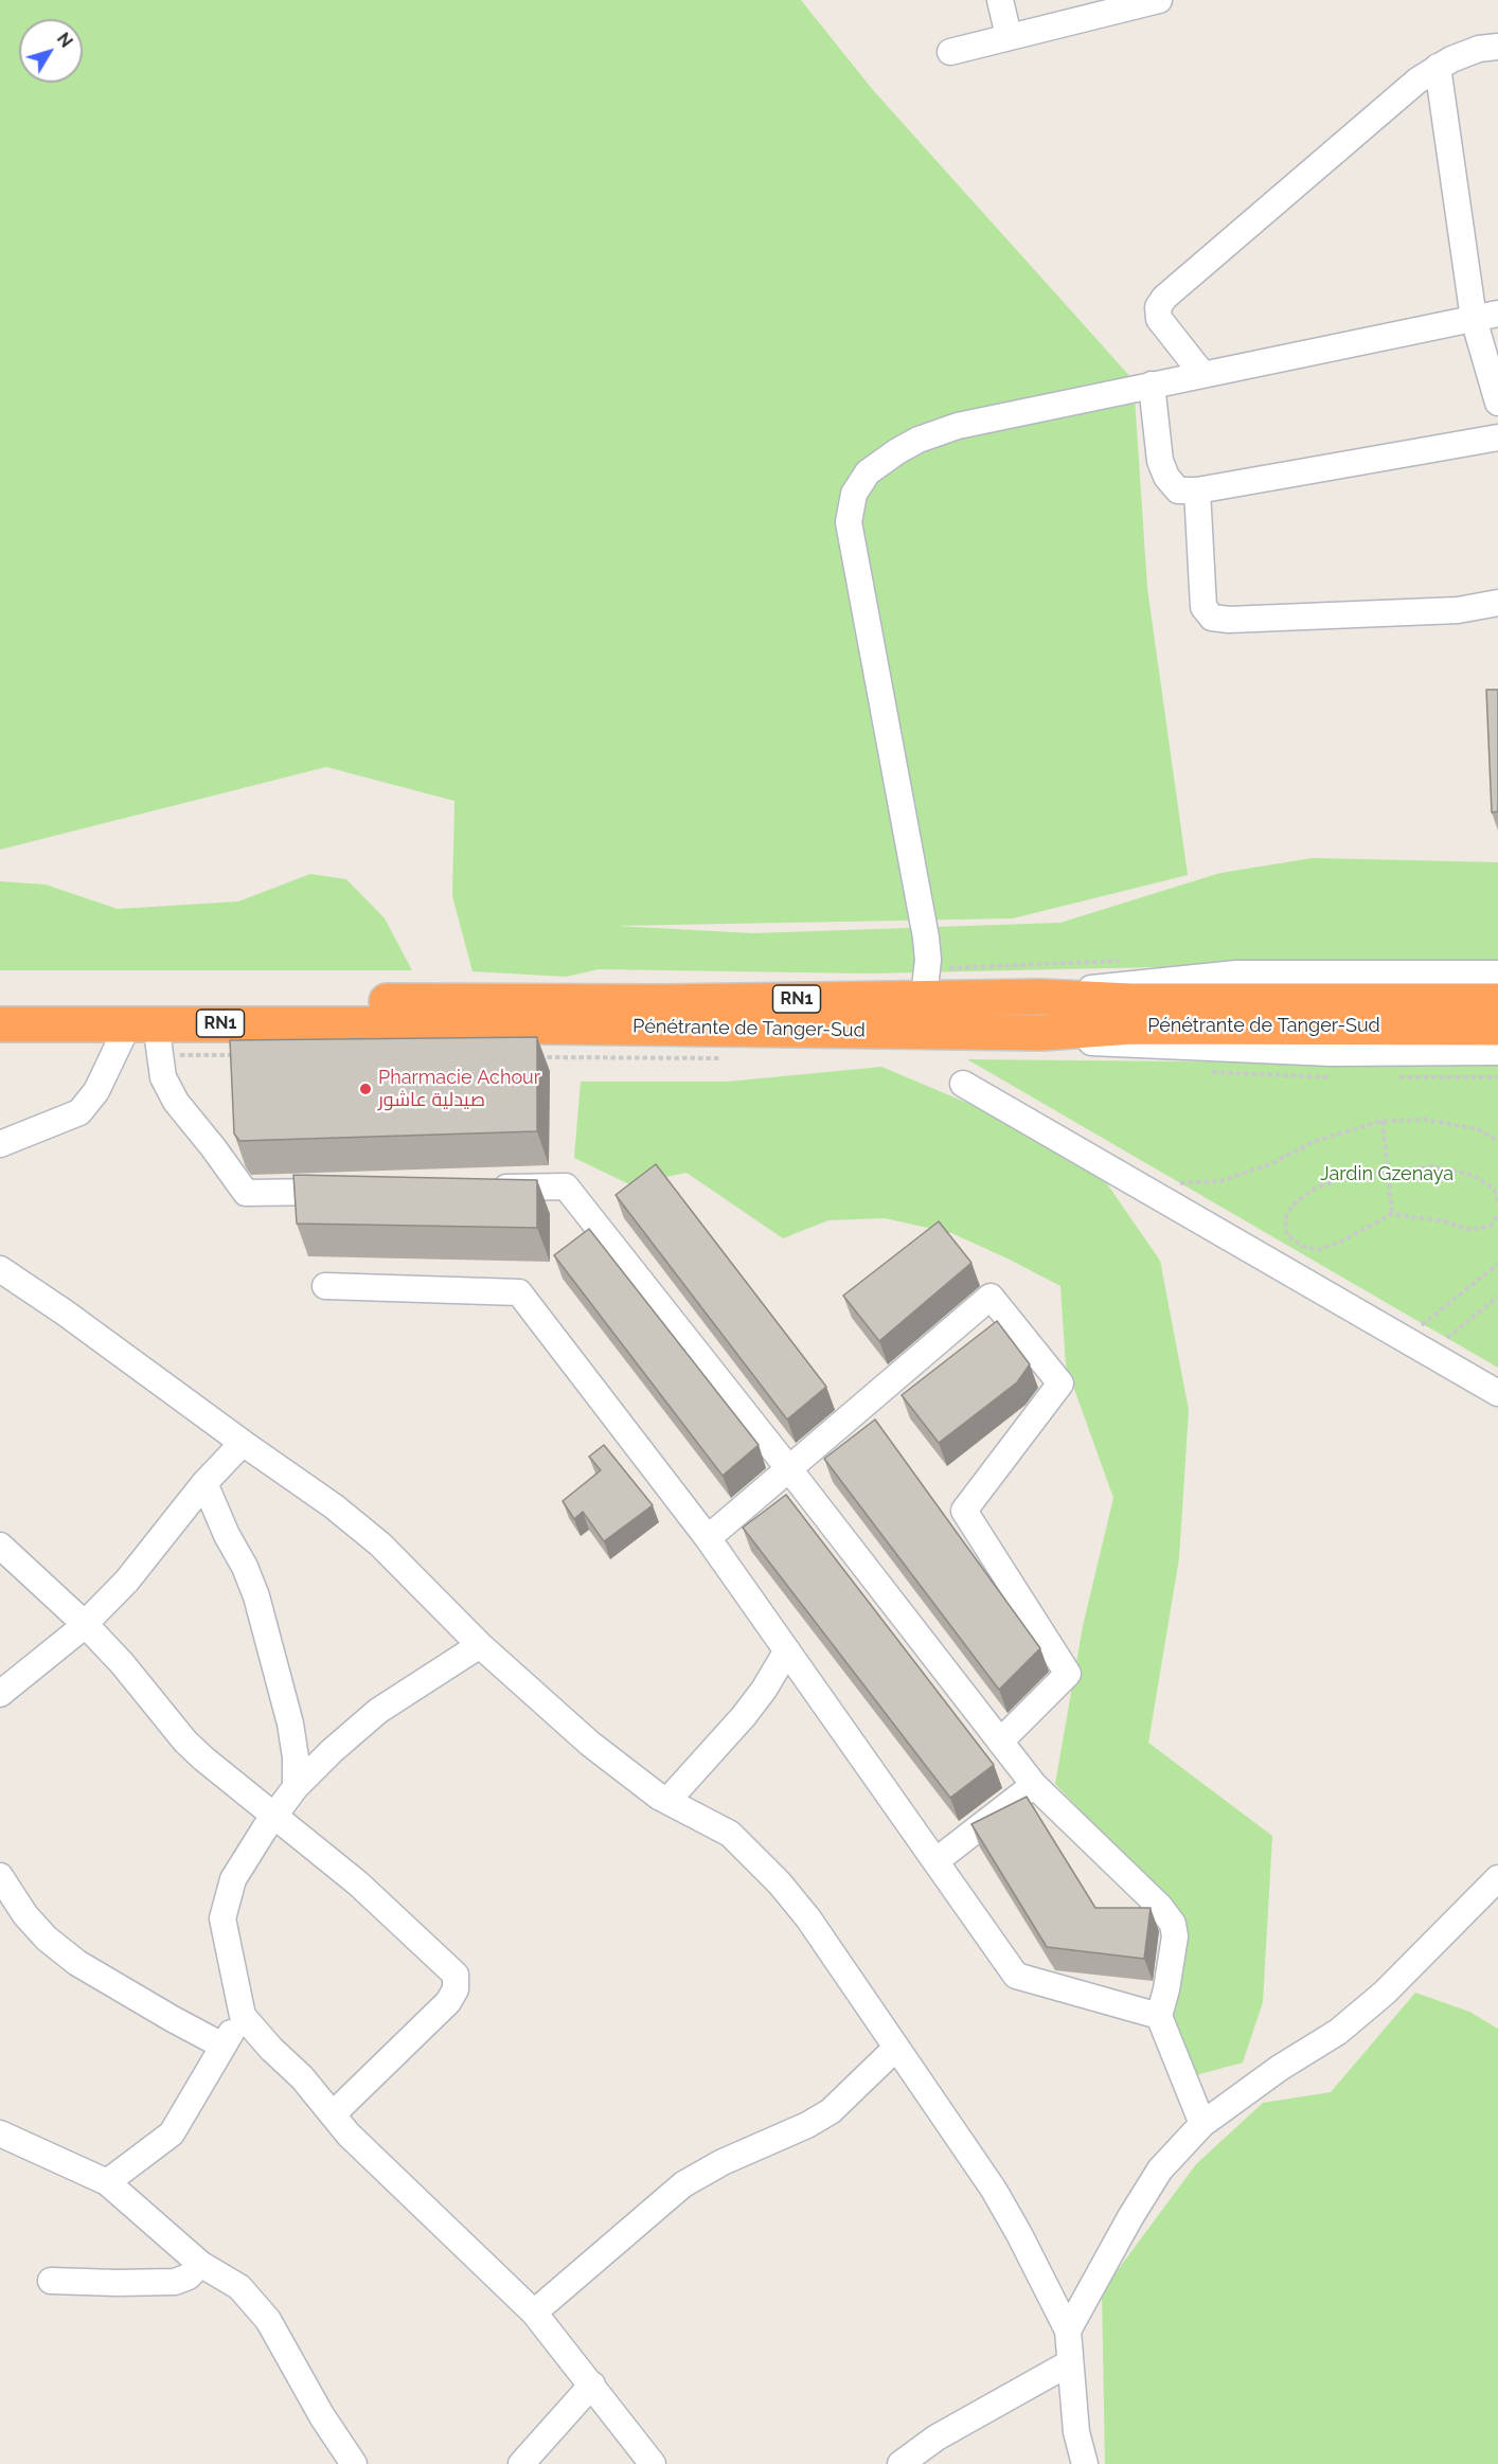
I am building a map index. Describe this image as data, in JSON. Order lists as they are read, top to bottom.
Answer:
{
  "streets": {
    "highway": ["RN1", "Pénétrante de Tanger-Sud"]
  },
  "parks": ["Jardin Gzenaya"],
  "places": ["Pharmacie Achour صيدلية عاشور"],
  "north": "top right"
}
